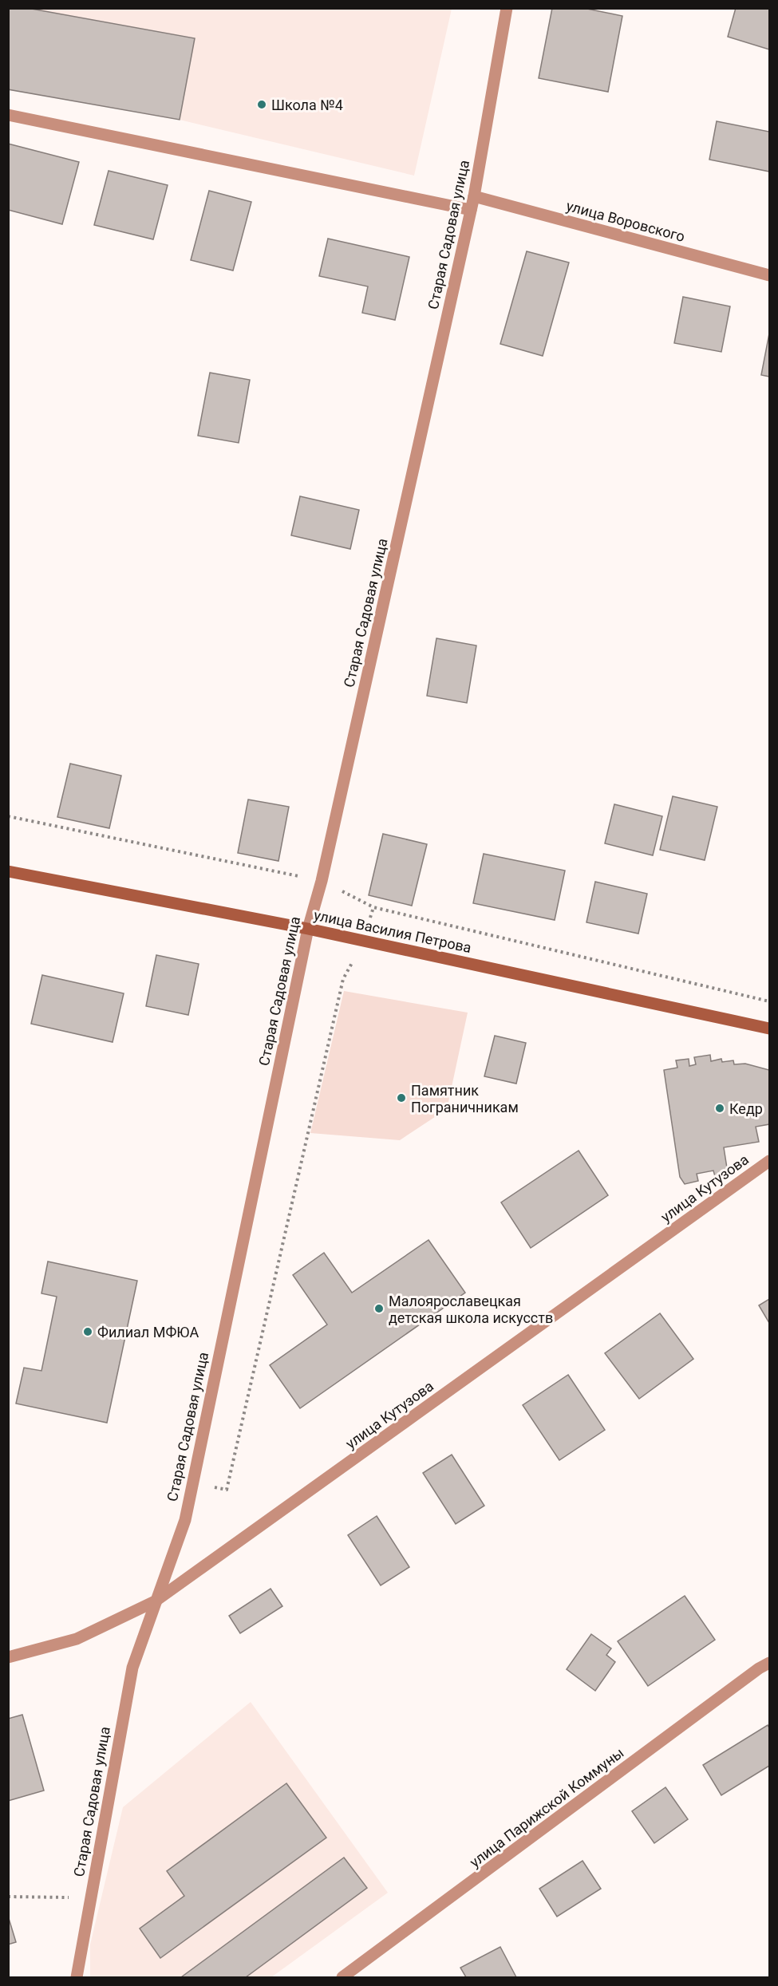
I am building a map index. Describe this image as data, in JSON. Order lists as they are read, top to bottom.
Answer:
{
  "streets": {
    "main road": ["улица Василия Петрова"],
    "street": [
      "улица Воровского",
      "Старая Садовая улица",
      "улица Кутузова",
      "улица Парижской Коммуны"
    ]
  },
  "crossings": [
    ["улица Воровского", "Старая Садовая улица"],
    ["Старая Садовая улица", "улица Василия Петрова"],
    ["Старая Садовая улица", "улица Кутузова"]
  ],
  "places": [
    "Школа №4",
    "Памятник Пограничникам",
    "Кедр",
    "Малоярославецкая детская школа искусств",
    "Филиал МФЮА"
  ]
}
